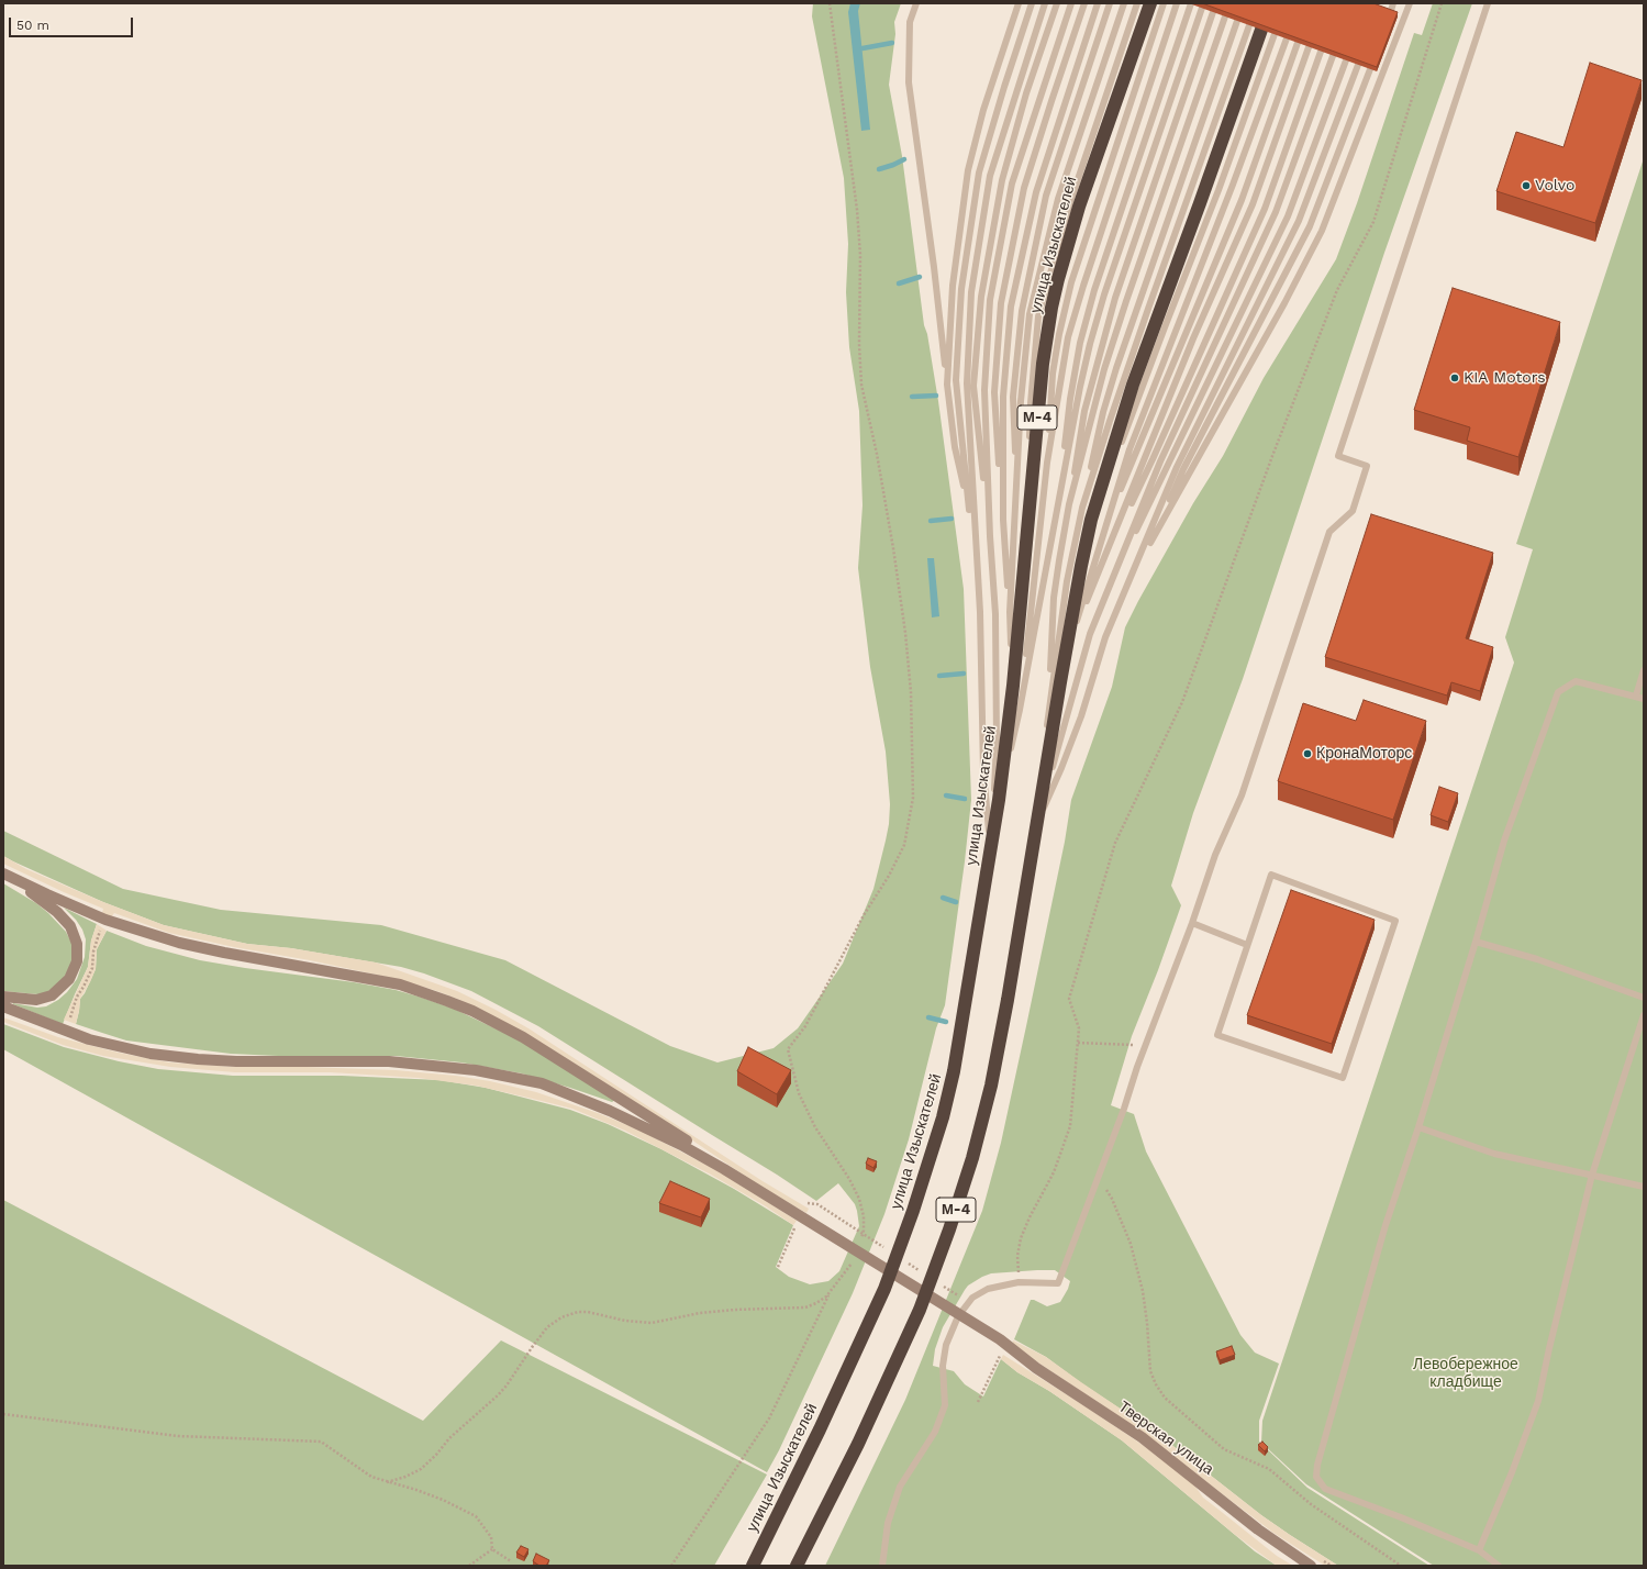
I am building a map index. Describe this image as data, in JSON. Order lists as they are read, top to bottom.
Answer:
{
  "streets": {
    "highway": ["улица Изыскателей", "М-4"],
    "street": ["Тверская улица"]
  },
  "parks": ["Левобережное кладбище"],
  "places": ["Volvo", "KIA Motors", "КронаМоторс"],
  "scale_bar": "50 m"
}
